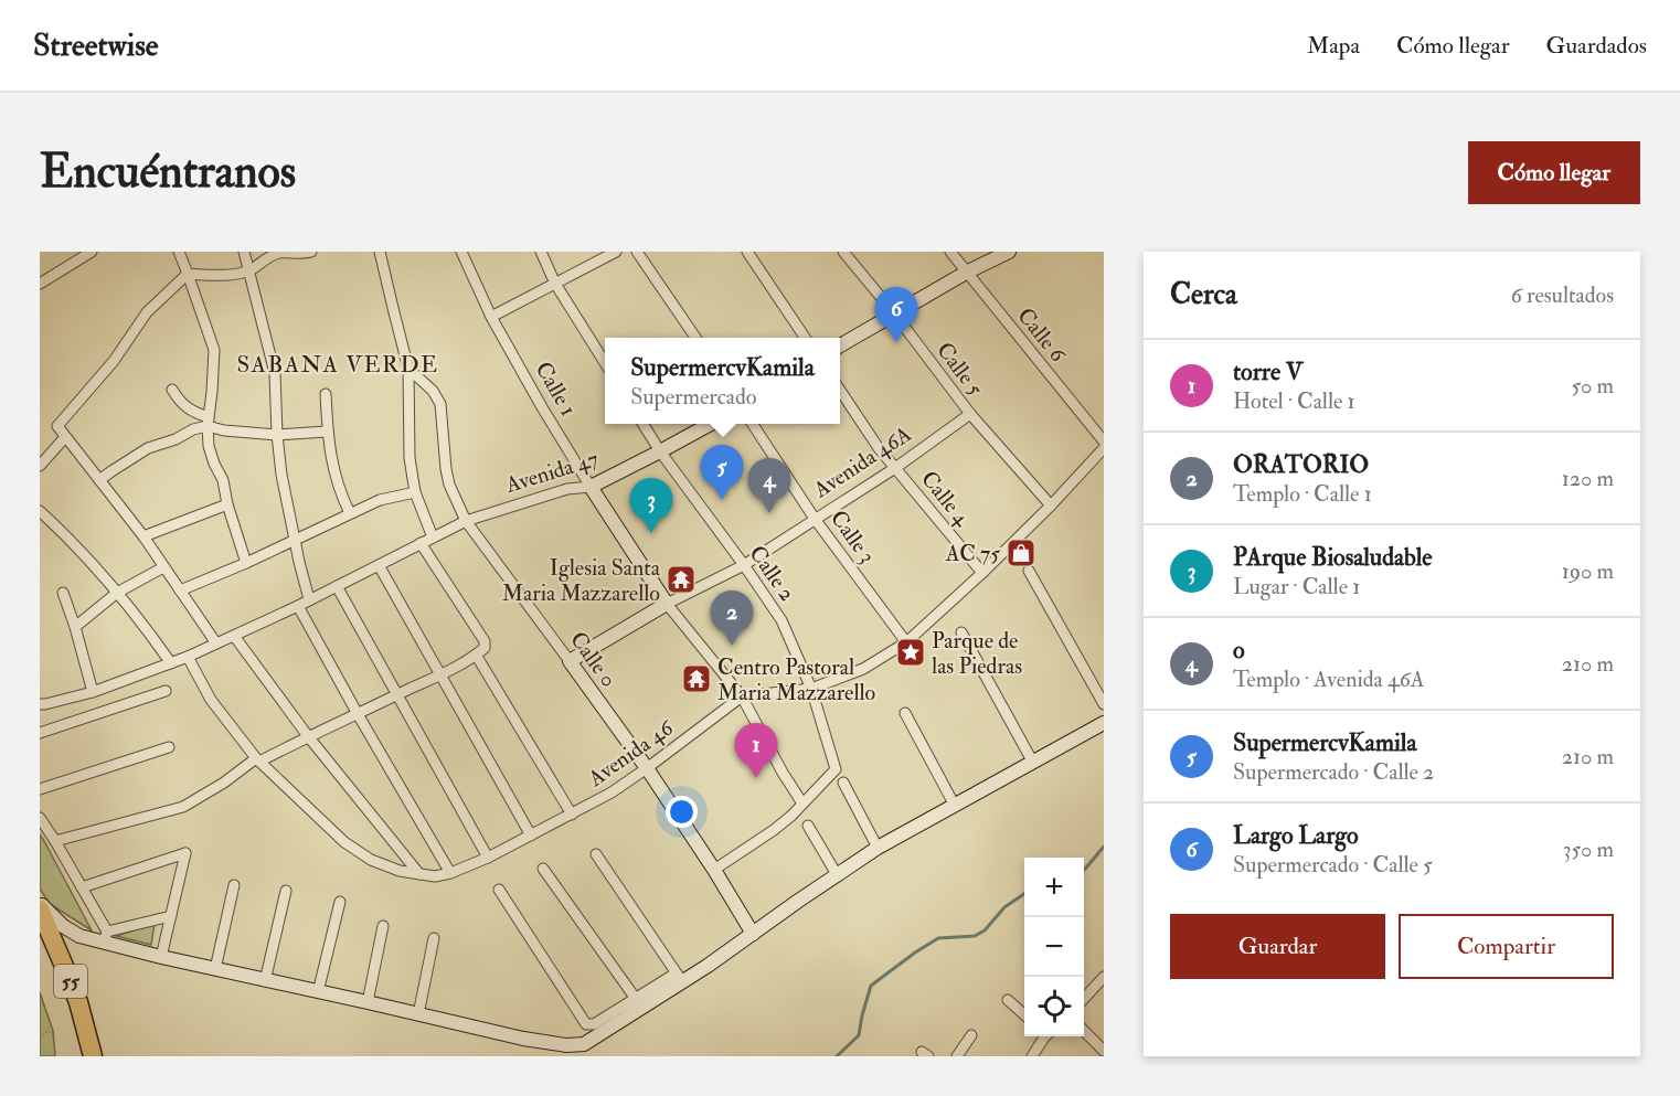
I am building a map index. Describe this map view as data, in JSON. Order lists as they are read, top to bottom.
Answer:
{
  "streets": {
    "highway": ["55"],
    "street": [
      "Calle 6",
      "Calle 5",
      "Calle 1",
      "Avenida 46A",
      "Avenida 47",
      "Calle 4",
      "Calle 3",
      "Calle 2",
      "Calle 0",
      "Avenida 46"
    ]
  },
  "crossings": [
    ["Calle 5", "Avenida 46A"],
    ["Calle 1", "Avenida 46A"],
    ["Calle 1", "Avenida 47"],
    ["Calle 1", "Calle 2"],
    ["Calle 1", "Avenida 46"],
    ["Avenida 46A", "Calle 4"],
    ["Avenida 46A", "Calle 3"],
    ["Avenida 46A", "Calle 2"],
    ["Avenida 46A", "Calle 0"],
    ["Avenida 47", "Calle 2"],
    ["Avenida 47", "Calle 0"],
    ["Avenida 47", "Avenida 46"],
    ["Calle 0", "Avenida 46"]
  ],
  "districts": ["SABANA VERDE"],
  "places": {
    "shop": ["AC 75"],
    "temple": ["Iglesia Santa Maria Mazzarello", "Centro Pastoral Maria Mazzarello"],
    "place": ["Parque de las Piedras"]
  },
  "page": {
    "header": "Streetwise",
    "nav": ["Mapa", "Cómo llegar", "Guardados"],
    "buttons": [
      "Cómo llegar",
      ["Guardar", "Compartir"]
    ],
    "title": "Encuéntranos",
    "heading": ["Cerca", "6 resultados"],
    "pins": [
      "6",
      "5",
      "4",
      "3",
      "2",
      "1"
    ],
    "popup": ["SupermercvKamila", "Supermercado"],
    "list": [
      {
        "mark": "1",
        "name": "torre V",
        "note": "Hotel · Calle 1",
        "value": "50 m"
      },
      {
        "mark": "2",
        "name": "ORATORIO",
        "note": "Templo · Calle 1",
        "value": "120 m"
      },
      {
        "mark": "3",
        "name": "PArque Biosaludable",
        "note": "Lugar · Calle 1",
        "value": "190 m"
      },
      {
        "mark": "4",
        "name": "o",
        "note": "Templo · Avenida 46A",
        "value": "210 m"
      },
      {
        "mark": "5",
        "name": "SupermercvKamila",
        "note": "Supermercado · Calle 2",
        "value": "210 m"
      },
      {
        "mark": "6",
        "name": "Largo Largo",
        "note": "Supermercado · Calle 5",
        "value": "350 m"
      }
    ],
    "map_buttons": ["+", "−"]
  }
}
